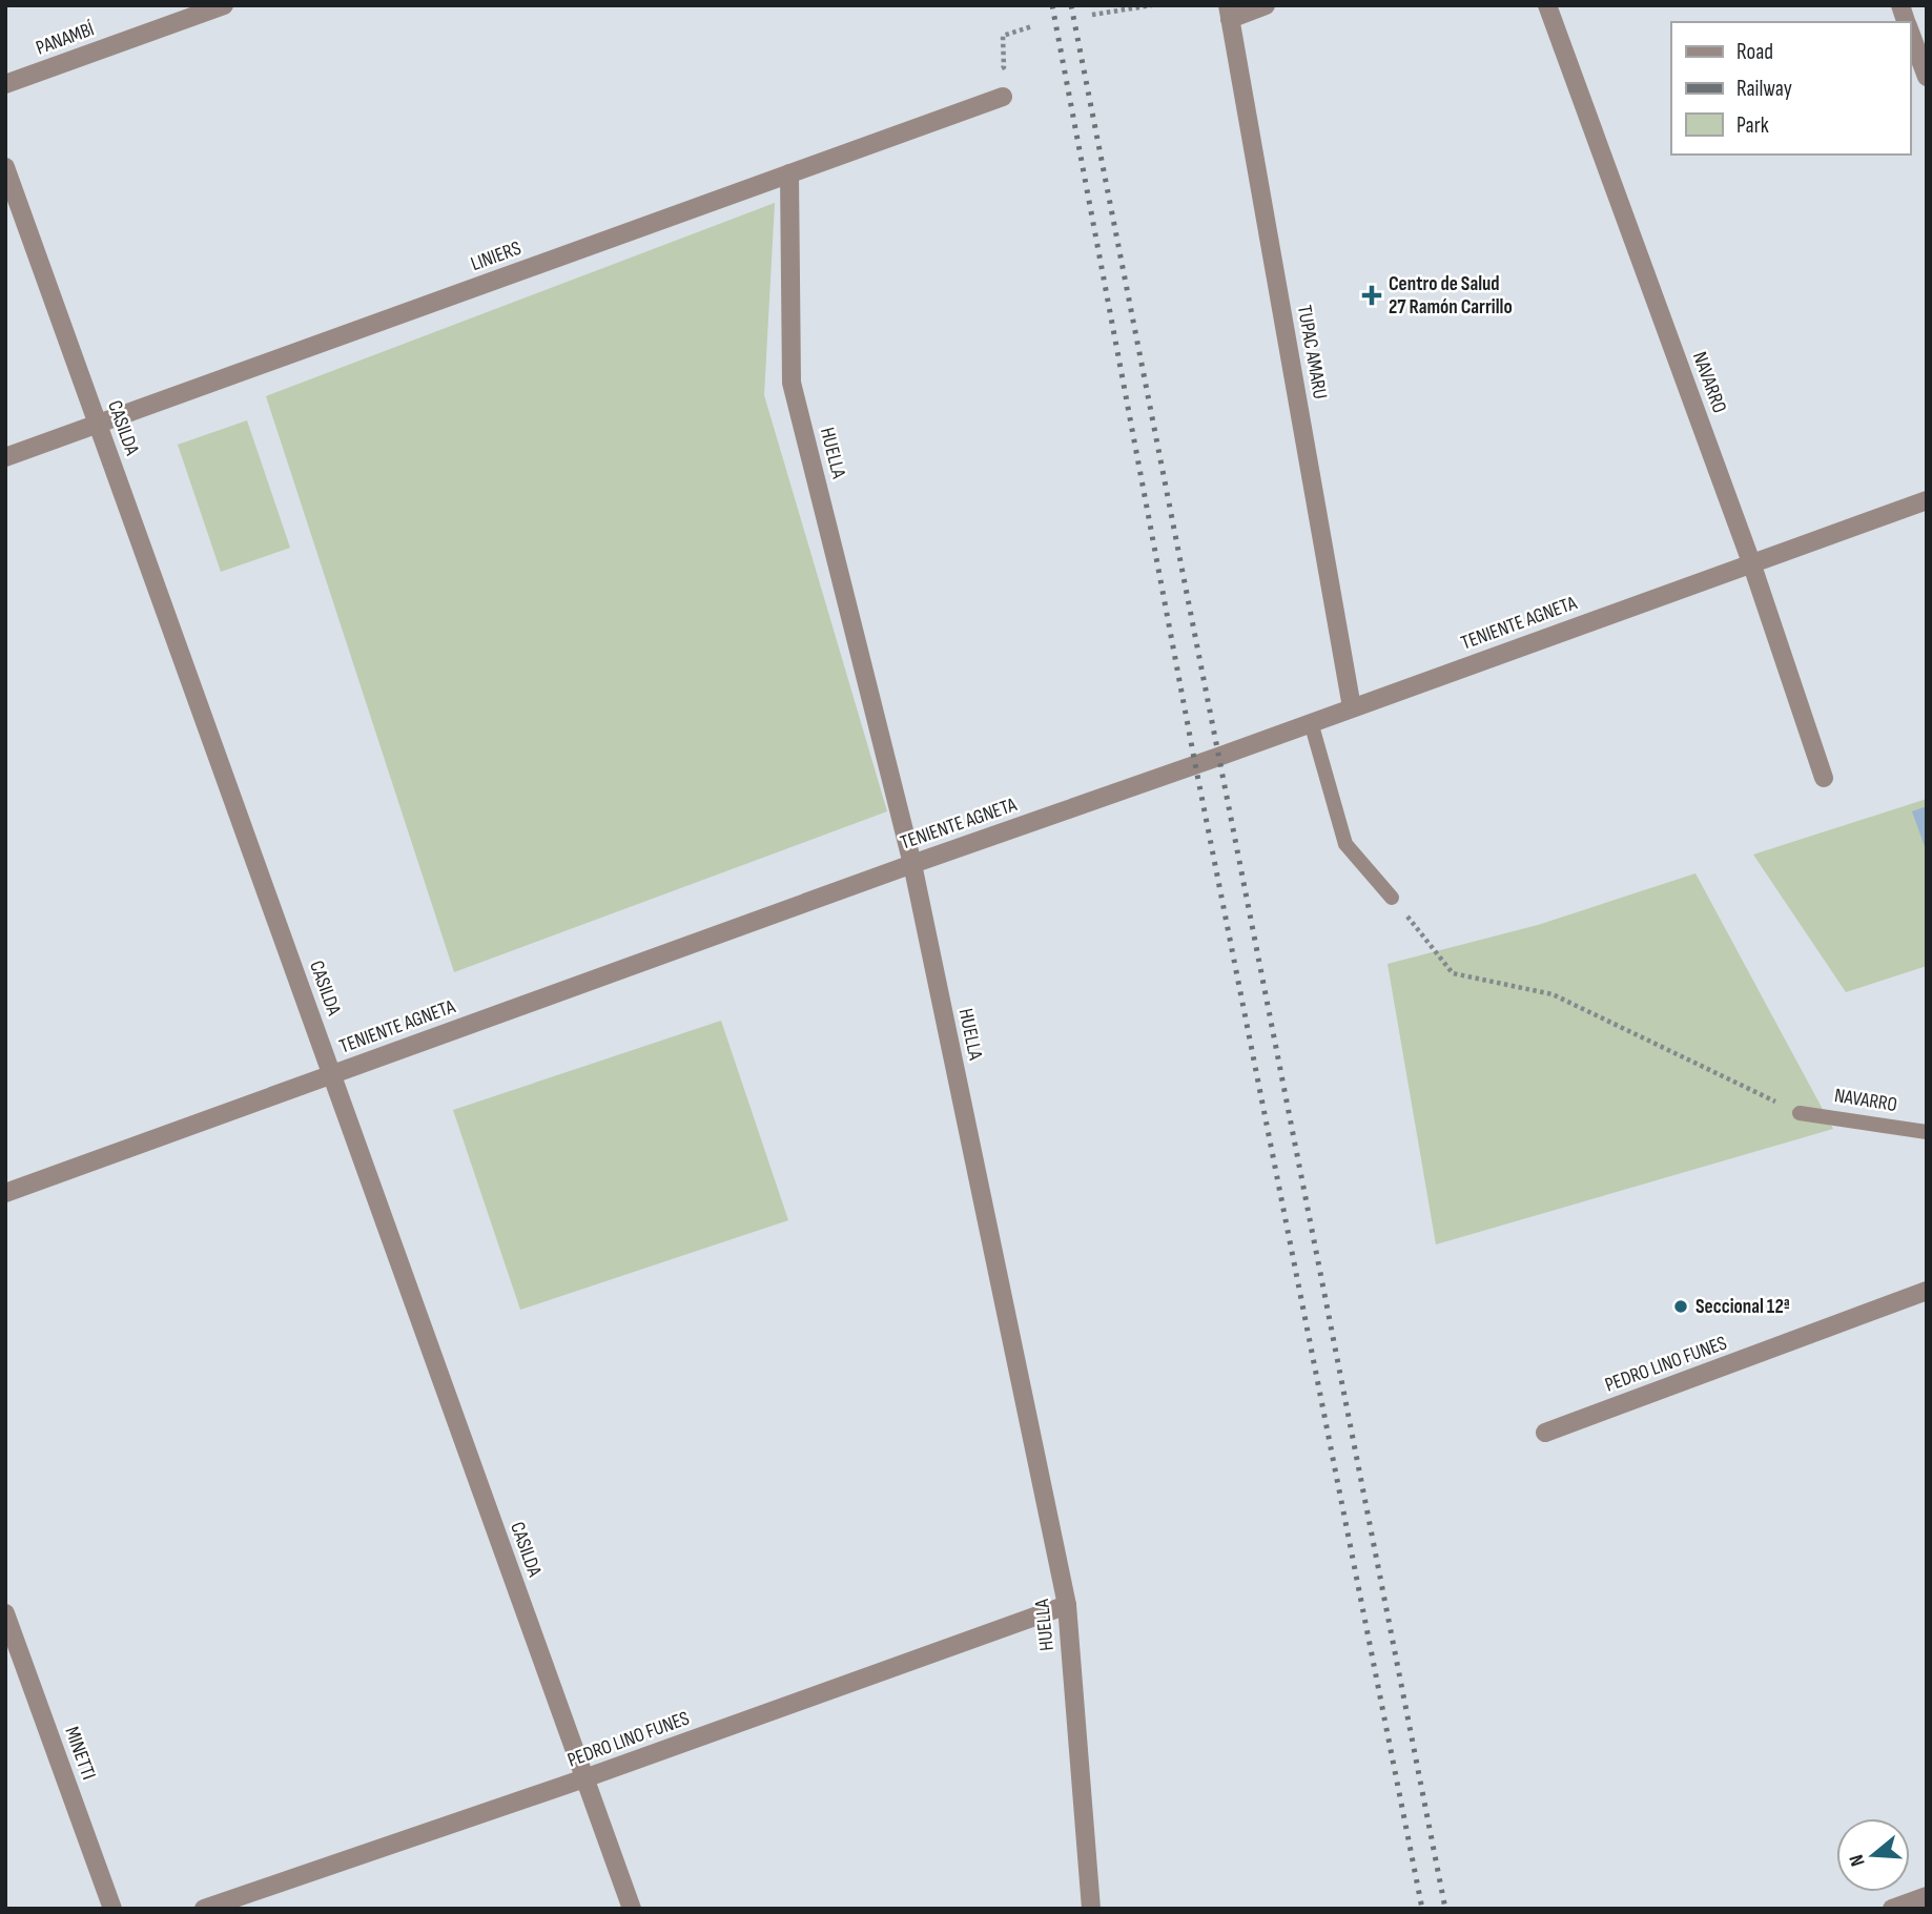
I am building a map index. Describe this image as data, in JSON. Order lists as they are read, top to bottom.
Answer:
{
  "streets": {
    "street": [
      "PANAMBÍ",
      "LINIERS",
      "TUPAC AMARU",
      "NAVARRO",
      "CASILDA",
      "HUELLA",
      "TENIENTE AGNETA",
      "PEDRO LINO FUNES",
      "MINETTI"
    ]
  },
  "crossings": [
    ["LINIERS", "CASILDA"],
    ["LINIERS", "HUELLA"],
    ["TUPAC AMARU", "TENIENTE AGNETA"],
    ["NAVARRO", "TENIENTE AGNETA"],
    ["CASILDA", "TENIENTE AGNETA"],
    ["CASILDA", "PEDRO LINO FUNES"],
    ["HUELLA", "TENIENTE AGNETA"],
    ["HUELLA", "PEDRO LINO FUNES"]
  ],
  "places": {
    "health": ["Centro de Salud 27 Ramón Carrillo"],
    "other": ["Seccional 12ª"]
  },
  "legend": ["Road", "Railway", "Park"],
  "north": "left"
}
